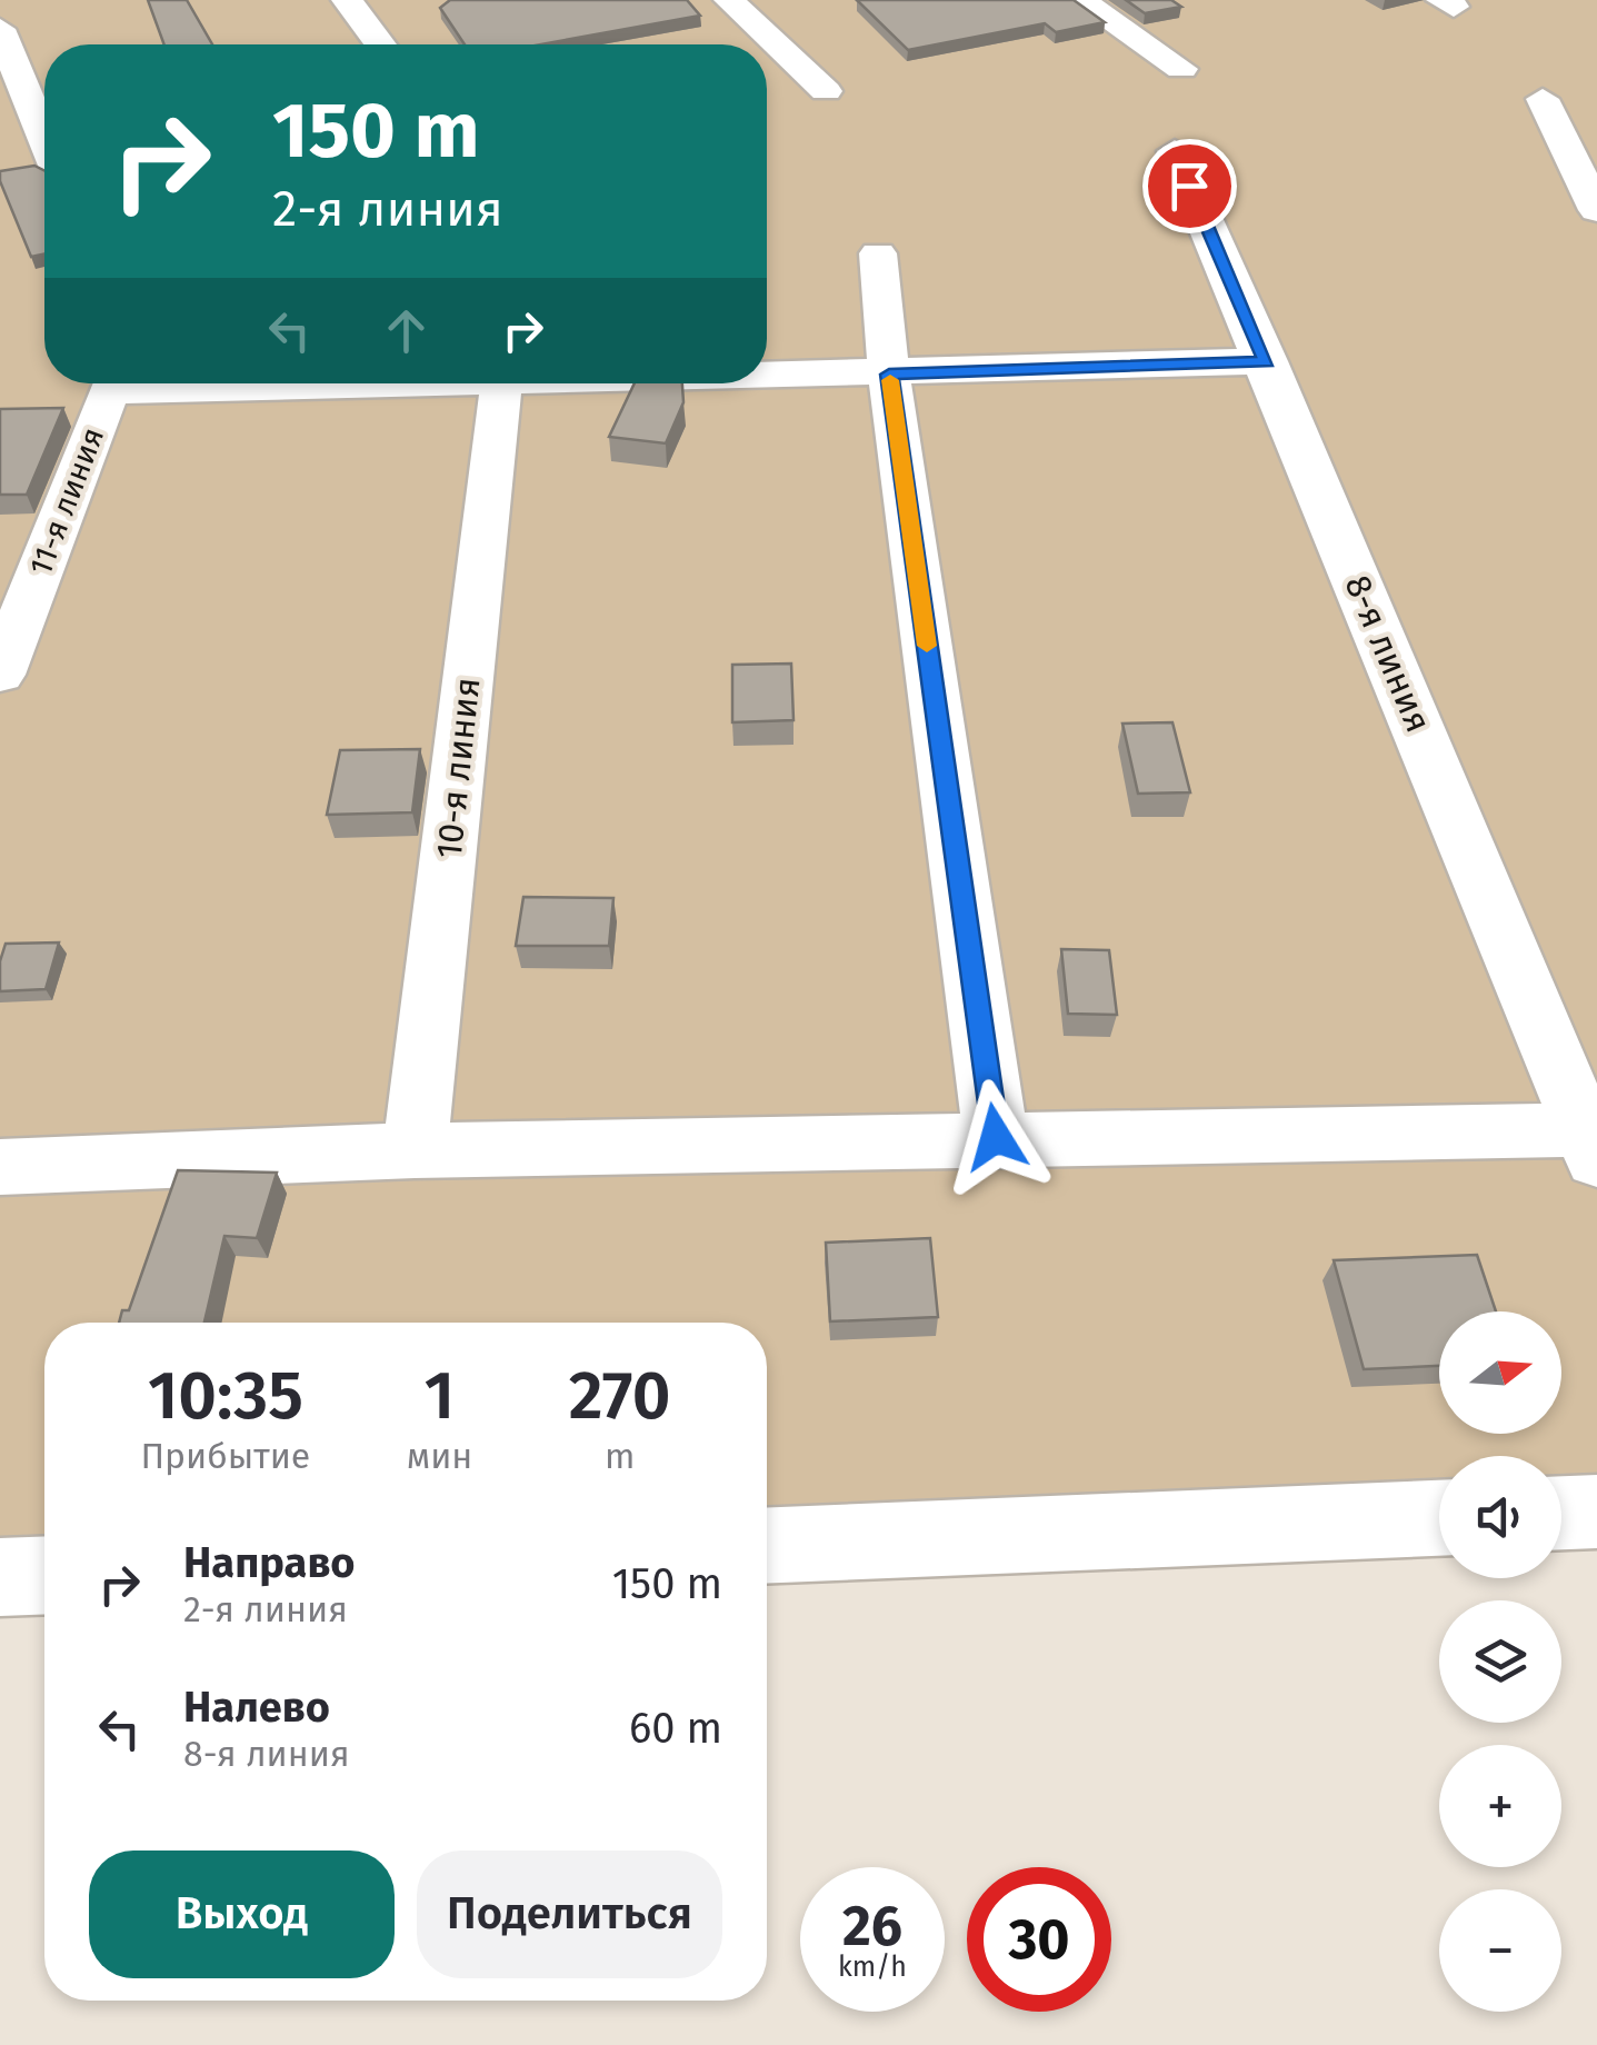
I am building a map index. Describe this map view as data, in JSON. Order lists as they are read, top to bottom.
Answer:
{
  "streets": {
    "street": ["11-я линия", "8-я линия", "10-я линия"]
  },
  "crossings": [
    ["11-я линия", "10-я линия"]
  ],
  "north": "right",
  "page": {
    "turn": ["150 m", "2-я линия"],
    "map_buttons": ["+", "−"],
    "eta": [
      "10:35",
      "Прибытие",
      "1",
      "мин",
      "270",
      "m"
    ],
    "list": [
      {
        "name": "Направо",
        "note": "2-я линия",
        "value": "150 m"
      },
      {
        "name": "Налево",
        "note": "8-я линия",
        "value": "60 m"
      }
    ],
    "buttons": ["Выход", "Поделиться"],
    "speed": "26 km/h",
    "limit": "30"
  }
}
